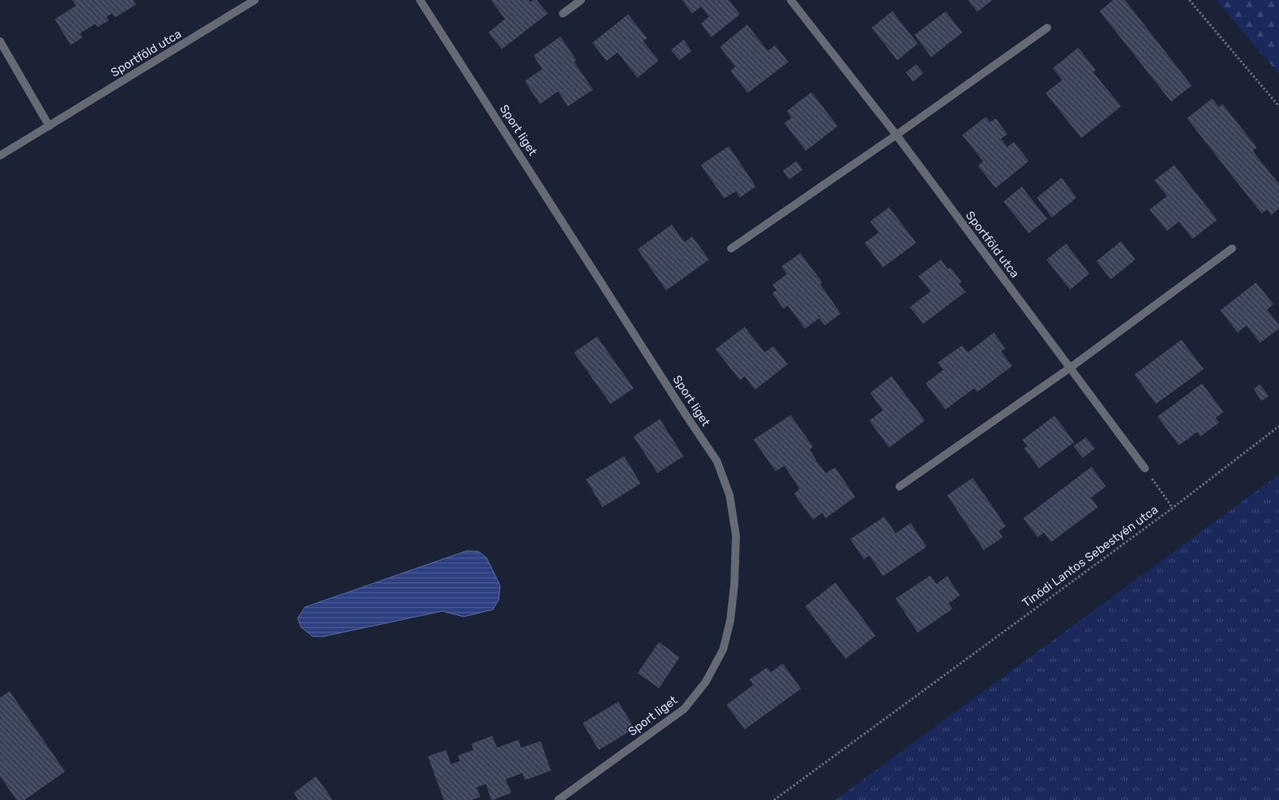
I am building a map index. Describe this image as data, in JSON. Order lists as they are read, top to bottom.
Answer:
{
  "streets": {
    "street": ["Sportföld utca", "Sport liget"],
    "path": ["Tinódi Lantos Sebestyén utca"]
  }
}
